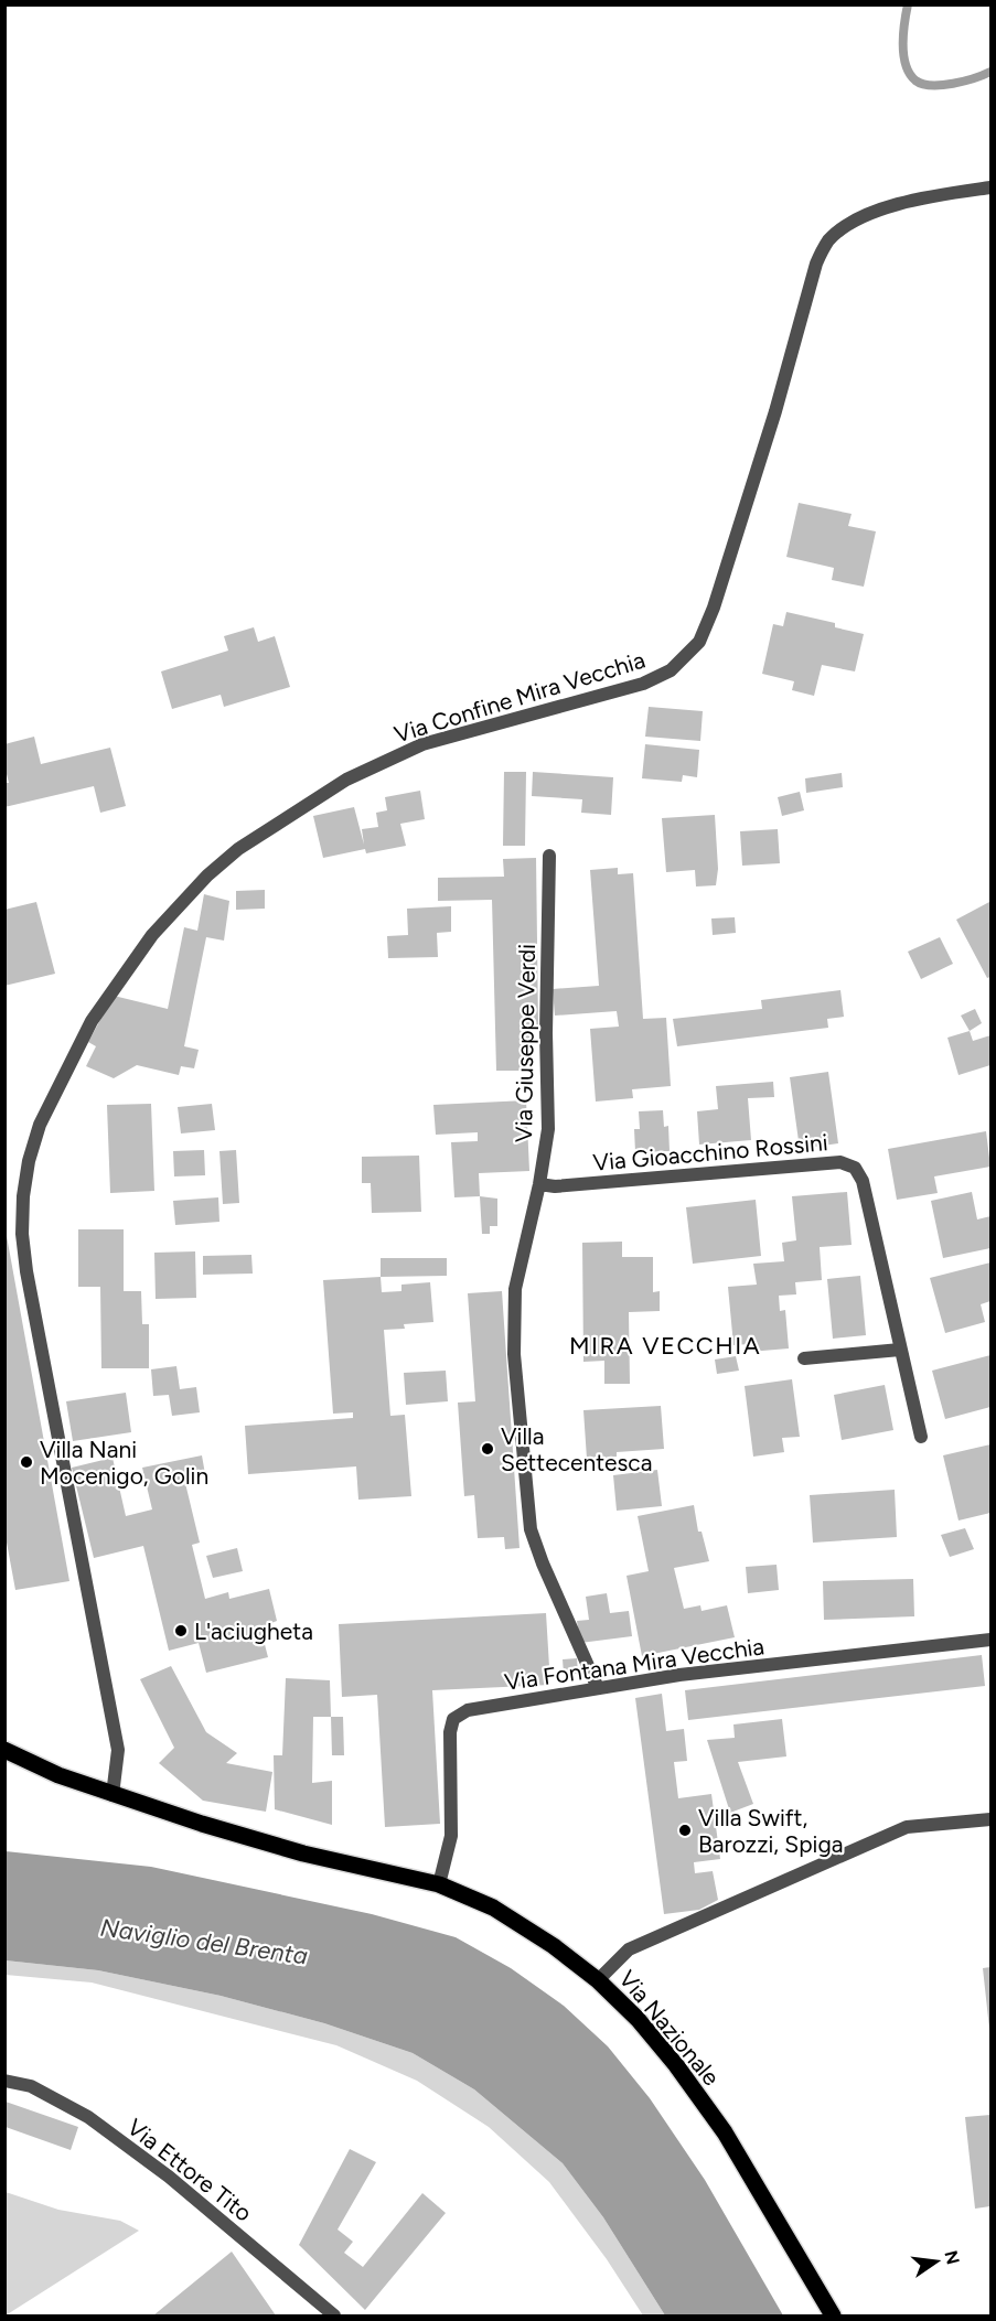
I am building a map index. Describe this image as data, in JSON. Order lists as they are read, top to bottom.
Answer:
{
  "streets": {
    "main road": ["Via Nazionale"],
    "street": [
      "Via Confine Mira Vecchia",
      "Via Giuseppe Verdi",
      "Via Gioacchino Rossini",
      "Via Fontana Mira Vecchia",
      "Via Ettore Tito"
    ]
  },
  "crossings": [
    ["Via Confine Mira Vecchia", "Via Nazionale"],
    ["Via Giuseppe Verdi", "Via Gioacchino Rossini"],
    ["Via Giuseppe Verdi", "Via Fontana Mira Vecchia"],
    ["Via Fontana Mira Vecchia", "Via Nazionale"]
  ],
  "districts": ["MIRA VECCHIA"],
  "water": ["Naviglio del Brenta"],
  "places": [
    "Villa Settecentesca",
    "Villa Nani Mocenigo, Golin",
    "L'aciugheta",
    "Villa Swift, Barozzi, Spiga"
  ],
  "north": "right"
}
